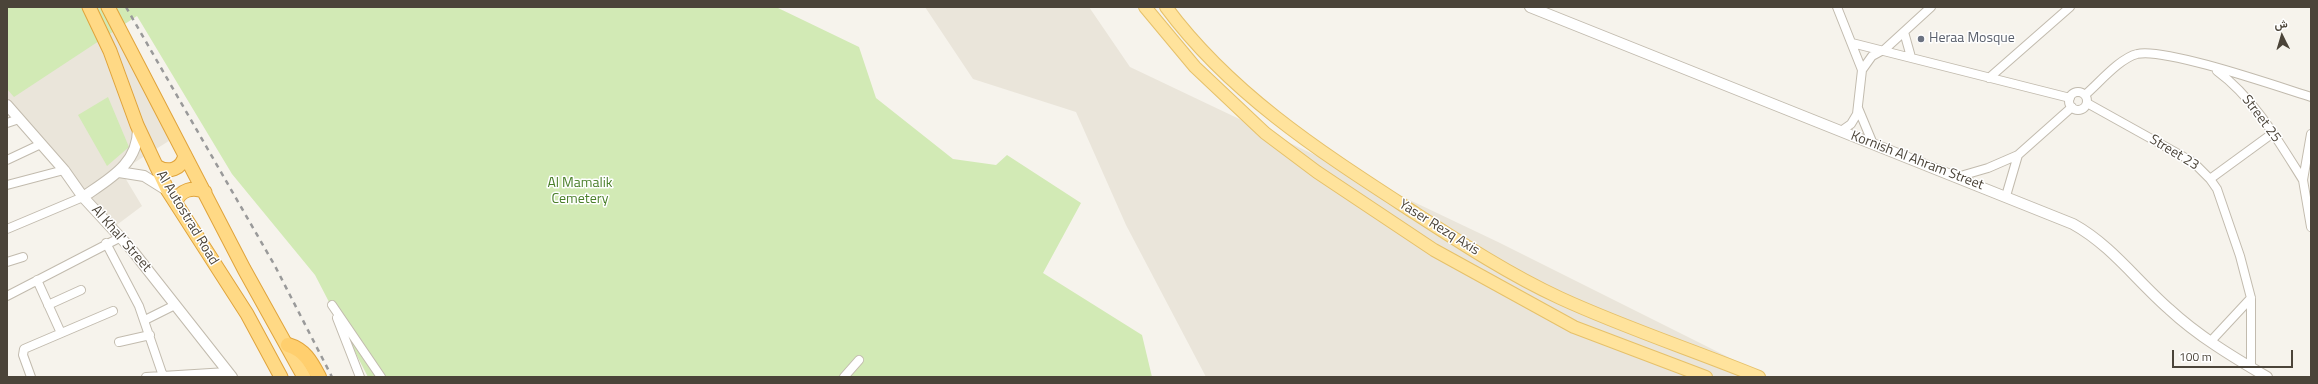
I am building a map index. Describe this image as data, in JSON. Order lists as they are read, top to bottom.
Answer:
{
  "streets": {
    "highway": ["Al Autostrad Road"],
    "main road": ["Yaser Rezq Axis"],
    "street": [
      "Street 25",
      "Street 23",
      "Kornish Al Ahram Street",
      "Al Khal' Street"
    ]
  },
  "crossings": [
    ["Street 25", "Street 23"],
    ["Street 23", "Kornish Al Ahram Street"]
  ],
  "parks": ["Al Mamalik Cemetery"],
  "places": ["Heraa Mosque"],
  "scale_bar": "100 m",
  "north": "top"
}
